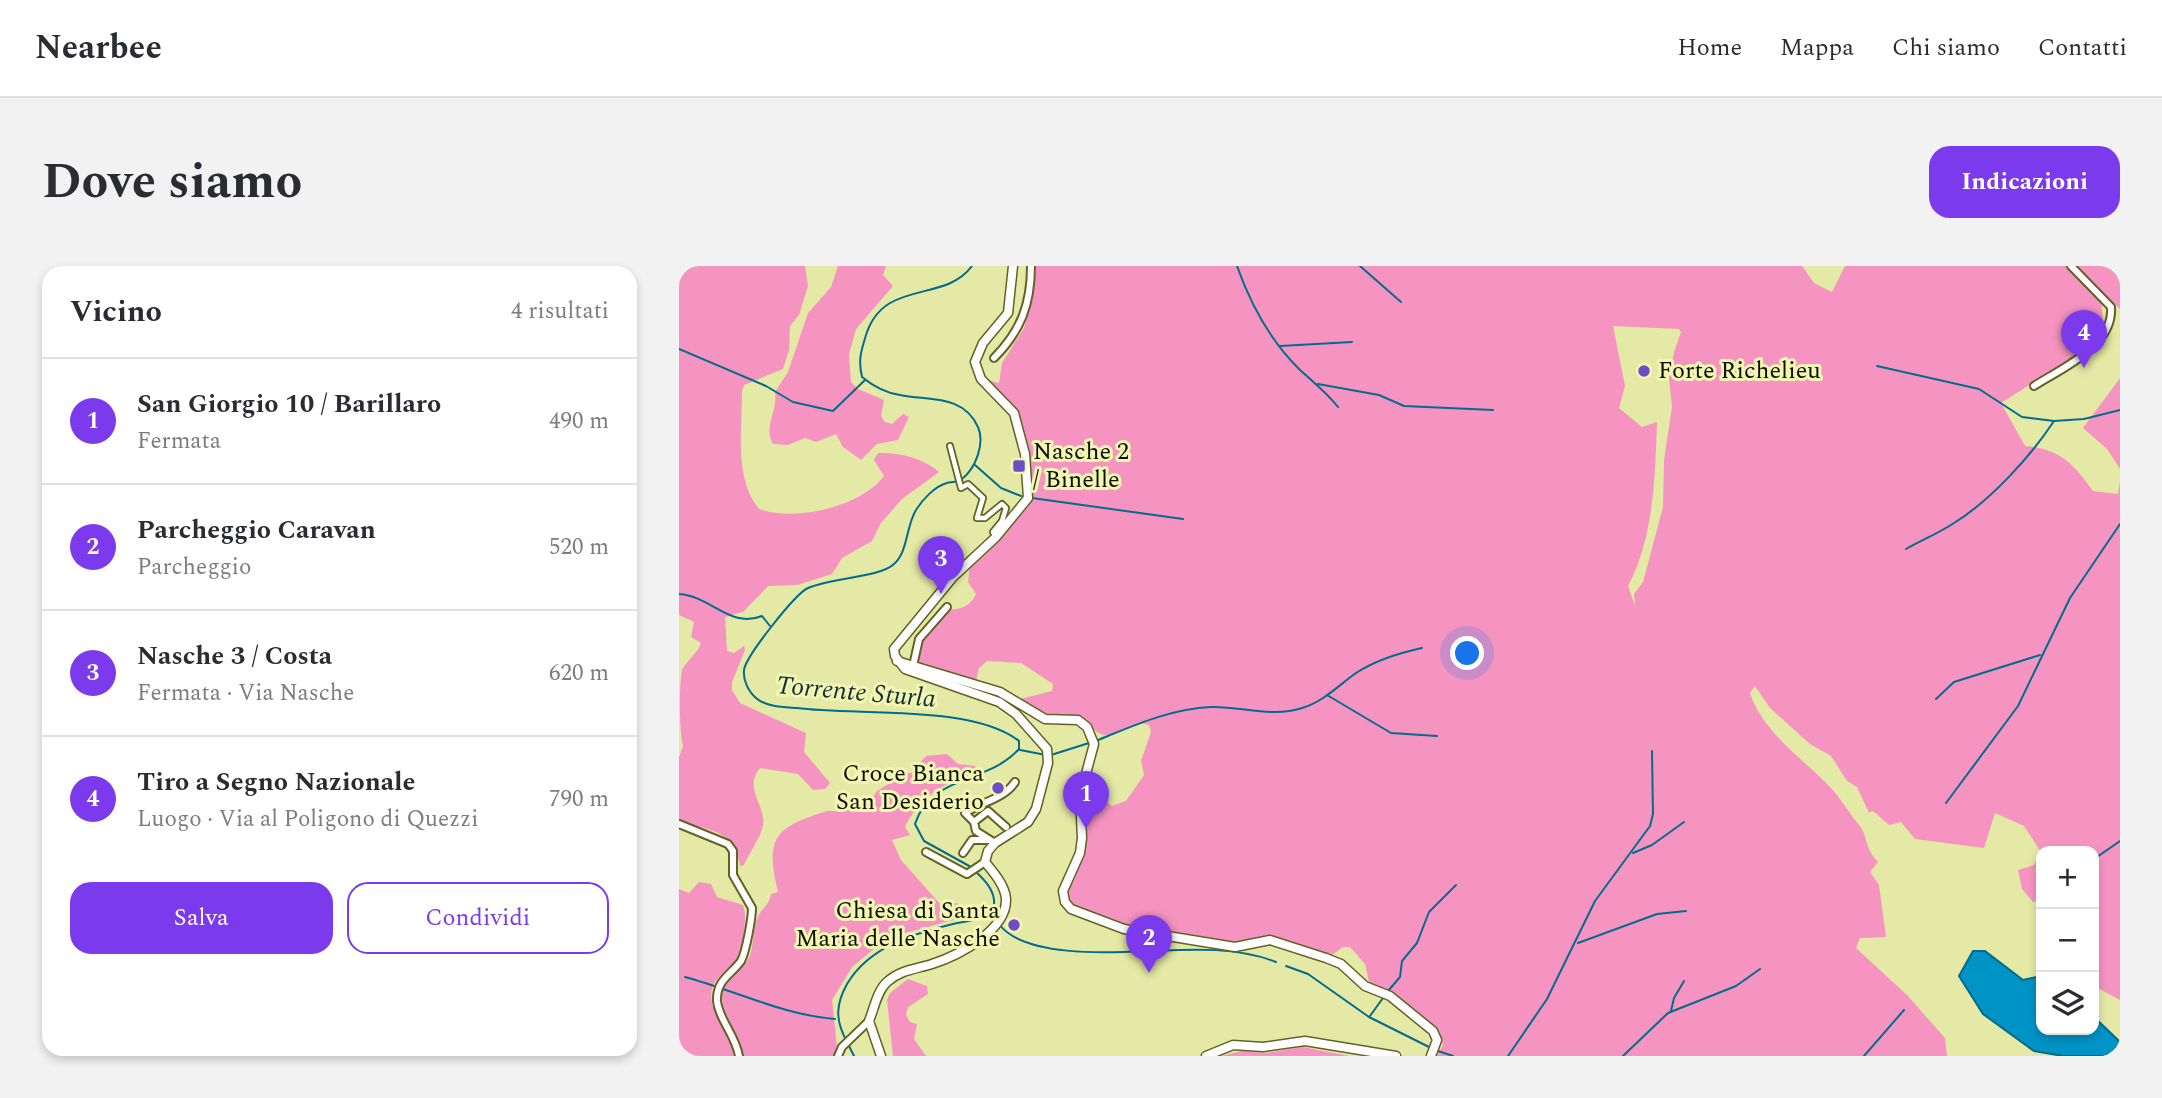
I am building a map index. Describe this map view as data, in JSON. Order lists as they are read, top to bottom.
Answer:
{
  "water": ["Torrente Sturla"],
  "places": {
    "other": ["Forte Richelieu", "Croce Bianca San Desiderio", "Chiesa di Santa Maria delle Nasche"],
    "transit": ["Nasche 2 / Binelle"]
  },
  "page": {
    "header": "Nearbee",
    "nav": [
      "Home",
      "Mappa",
      "Chi siamo",
      "Contatti"
    ],
    "title": "Dove siamo",
    "buttons": [
      "Indicazioni",
      ["Salva", "Condividi"]
    ],
    "heading": ["Vicino", "4 risultati"],
    "pins": [
      "4",
      "3",
      "1",
      "2"
    ],
    "list": [
      {
        "mark": "1",
        "name": "San Giorgio 10 / Barillaro",
        "note": "Fermata",
        "value": "490 m"
      },
      {
        "mark": "2",
        "name": "Parcheggio Caravan",
        "note": "Parcheggio",
        "value": "520 m"
      },
      {
        "mark": "3",
        "name": "Nasche 3 / Costa",
        "note": "Fermata · Via Nasche",
        "value": "620 m"
      },
      {
        "mark": "4",
        "name": "Tiro a Segno Nazionale",
        "note": "Luogo · Via al Poligono di Quezzi",
        "value": "790 m"
      }
    ],
    "map_buttons": ["+", "−"]
  }
}
